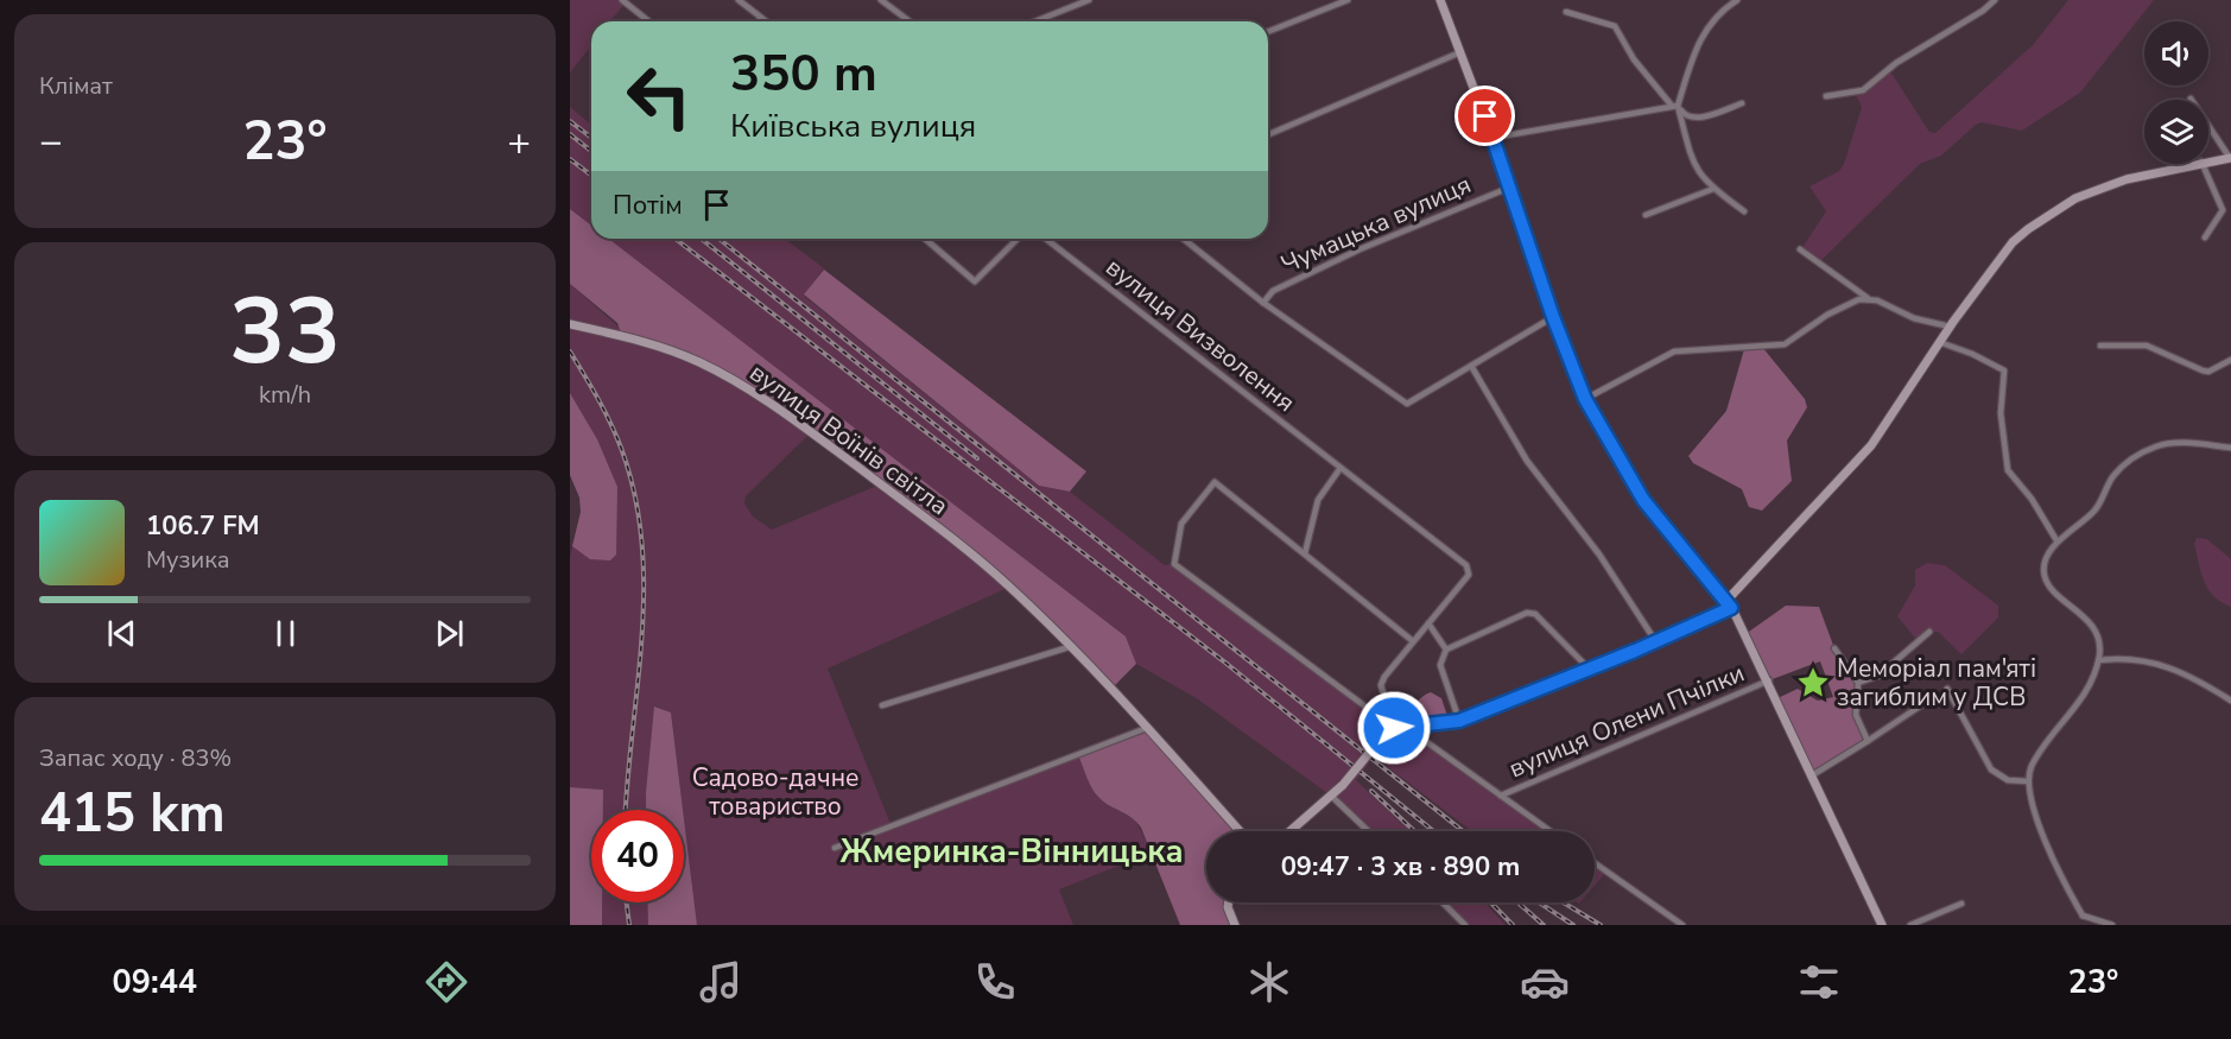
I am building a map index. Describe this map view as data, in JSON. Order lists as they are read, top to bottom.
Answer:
{
  "streets": {
    "street": [
      "Чумацька вулиця",
      "вулиця Визволення",
      "вулиця Воїнів світла",
      "вулиця Олени Пчілки"
    ]
  },
  "districts": ["Жмеринка-Вінницька"],
  "parks": ["Садово-дачне товариство"],
  "places": {
    "place": ["Меморіал пам'яті загиблим у ДСВ"]
  },
  "page": {
    "tile": [
      "Клімат",
      ["33", "km/h"],
      ["Запас ходу · 83%", "415 km"]
    ],
    "turn": ["350 m", "Київська вулиця"],
    "heat": ["−", "23°", "+"],
    "then": "Потім",
    "song": ["106.7 FM", "Музика"],
    "limit": "40",
    "trip": "09:47 · 3 хв · 890 m",
    "tabs": ["09:44", "23°"]
  }
}
